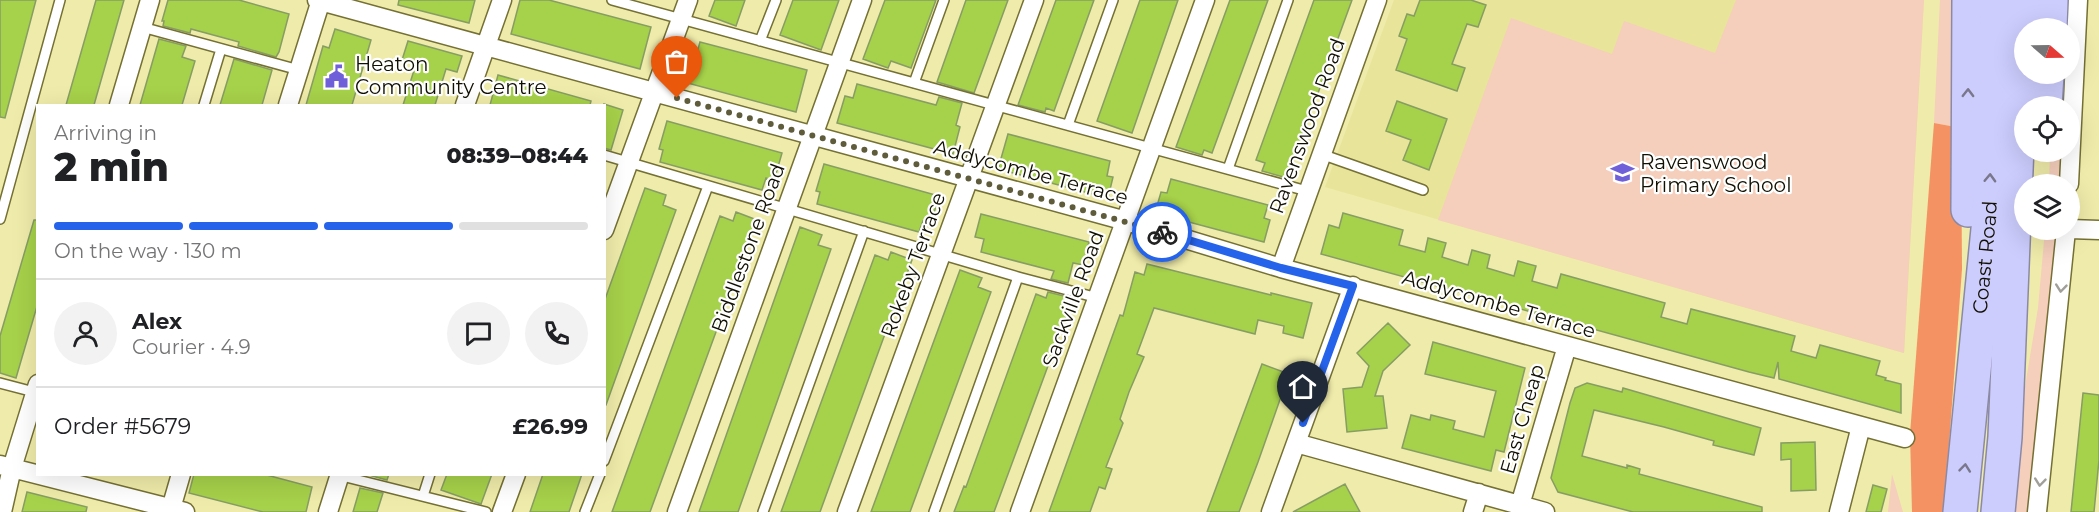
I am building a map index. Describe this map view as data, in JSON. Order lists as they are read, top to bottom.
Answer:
{
  "streets": {
    "highway": ["Coast Road"],
    "street": [
      "Ravenswood Road",
      "Addycombe Terrace",
      "Biddlestone Road",
      "Rokeby Terrace",
      "Sackville Road",
      "East Cheap"
    ]
  },
  "crossings": [
    ["Ravenswood Road", "Addycombe Terrace"],
    ["Addycombe Terrace", "Biddlestone Road"],
    ["Addycombe Terrace", "Rokeby Terrace"],
    ["Addycombe Terrace", "Sackville Road"],
    ["Addycombe Terrace", "East Cheap"]
  ],
  "places": {
    "public building": ["Heaton Community Centre"],
    "school or university": ["Ravenswood Primary School"]
  },
  "north": "right",
  "page": {
    "heading": ["2 min", "Arriving in", "08:39–08:44"],
    "panel": [
      "Alex",
      "Courier · 4.9",
      "Order #5679",
      "£26.99"
    ],
    "bar": "On the way · 130 m"
  }
}
